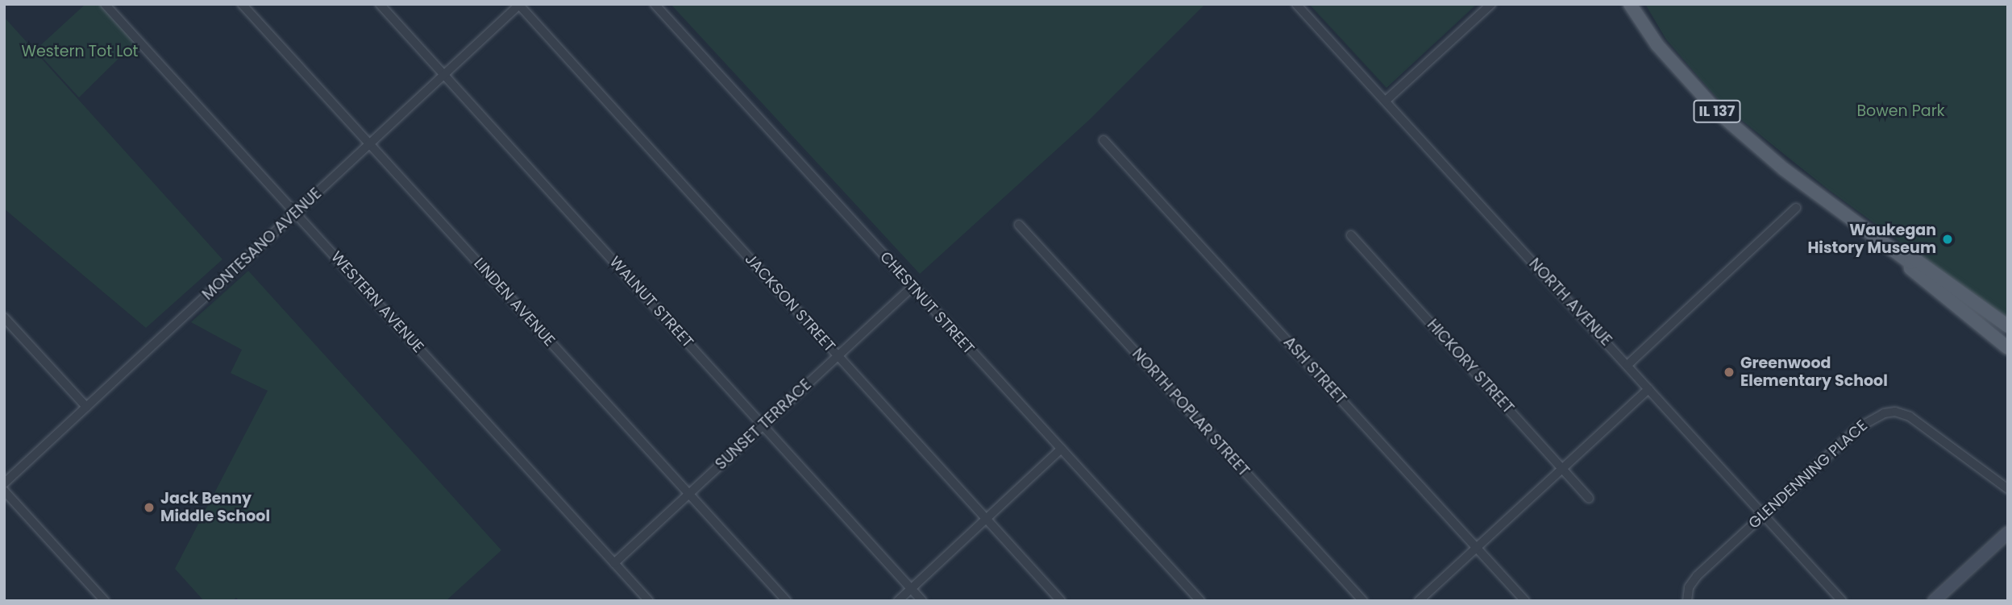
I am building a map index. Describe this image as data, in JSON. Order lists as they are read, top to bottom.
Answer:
{
  "streets": {
    "main road": ["IL 137"],
    "street": [
      "MONTESANO AVENUE",
      "WESTERN AVENUE",
      "LINDEN AVENUE",
      "WALNUT STREET",
      "NORTH AVENUE",
      "JACKSON STREET",
      "CHESTNUT STREET",
      "HICKORY STREET",
      "ASH STREET",
      "NORTH POPLAR STREET",
      "SUNSET TERRACE",
      "GLENDENNING PLACE"
    ]
  },
  "crossings": [
    ["MONTESANO AVENUE", "WESTERN AVENUE"],
    ["MONTESANO AVENUE", "LINDEN AVENUE"],
    ["MONTESANO AVENUE", "WALNUT STREET"],
    ["MONTESANO AVENUE", "JACKSON STREET"],
    ["WESTERN AVENUE", "SUNSET TERRACE"],
    ["LINDEN AVENUE", "SUNSET TERRACE"],
    ["WALNUT STREET", "SUNSET TERRACE"],
    ["NORTH AVENUE", "GLENDENNING PLACE"],
    ["JACKSON STREET", "SUNSET TERRACE"],
    ["CHESTNUT STREET", "SUNSET TERRACE"]
  ],
  "parks": ["Western Tot Lot", "Bowen Park"],
  "places": ["Waukegan History Museum", "Greenwood Elementary School", "Jack Benny Middle School"]
}
